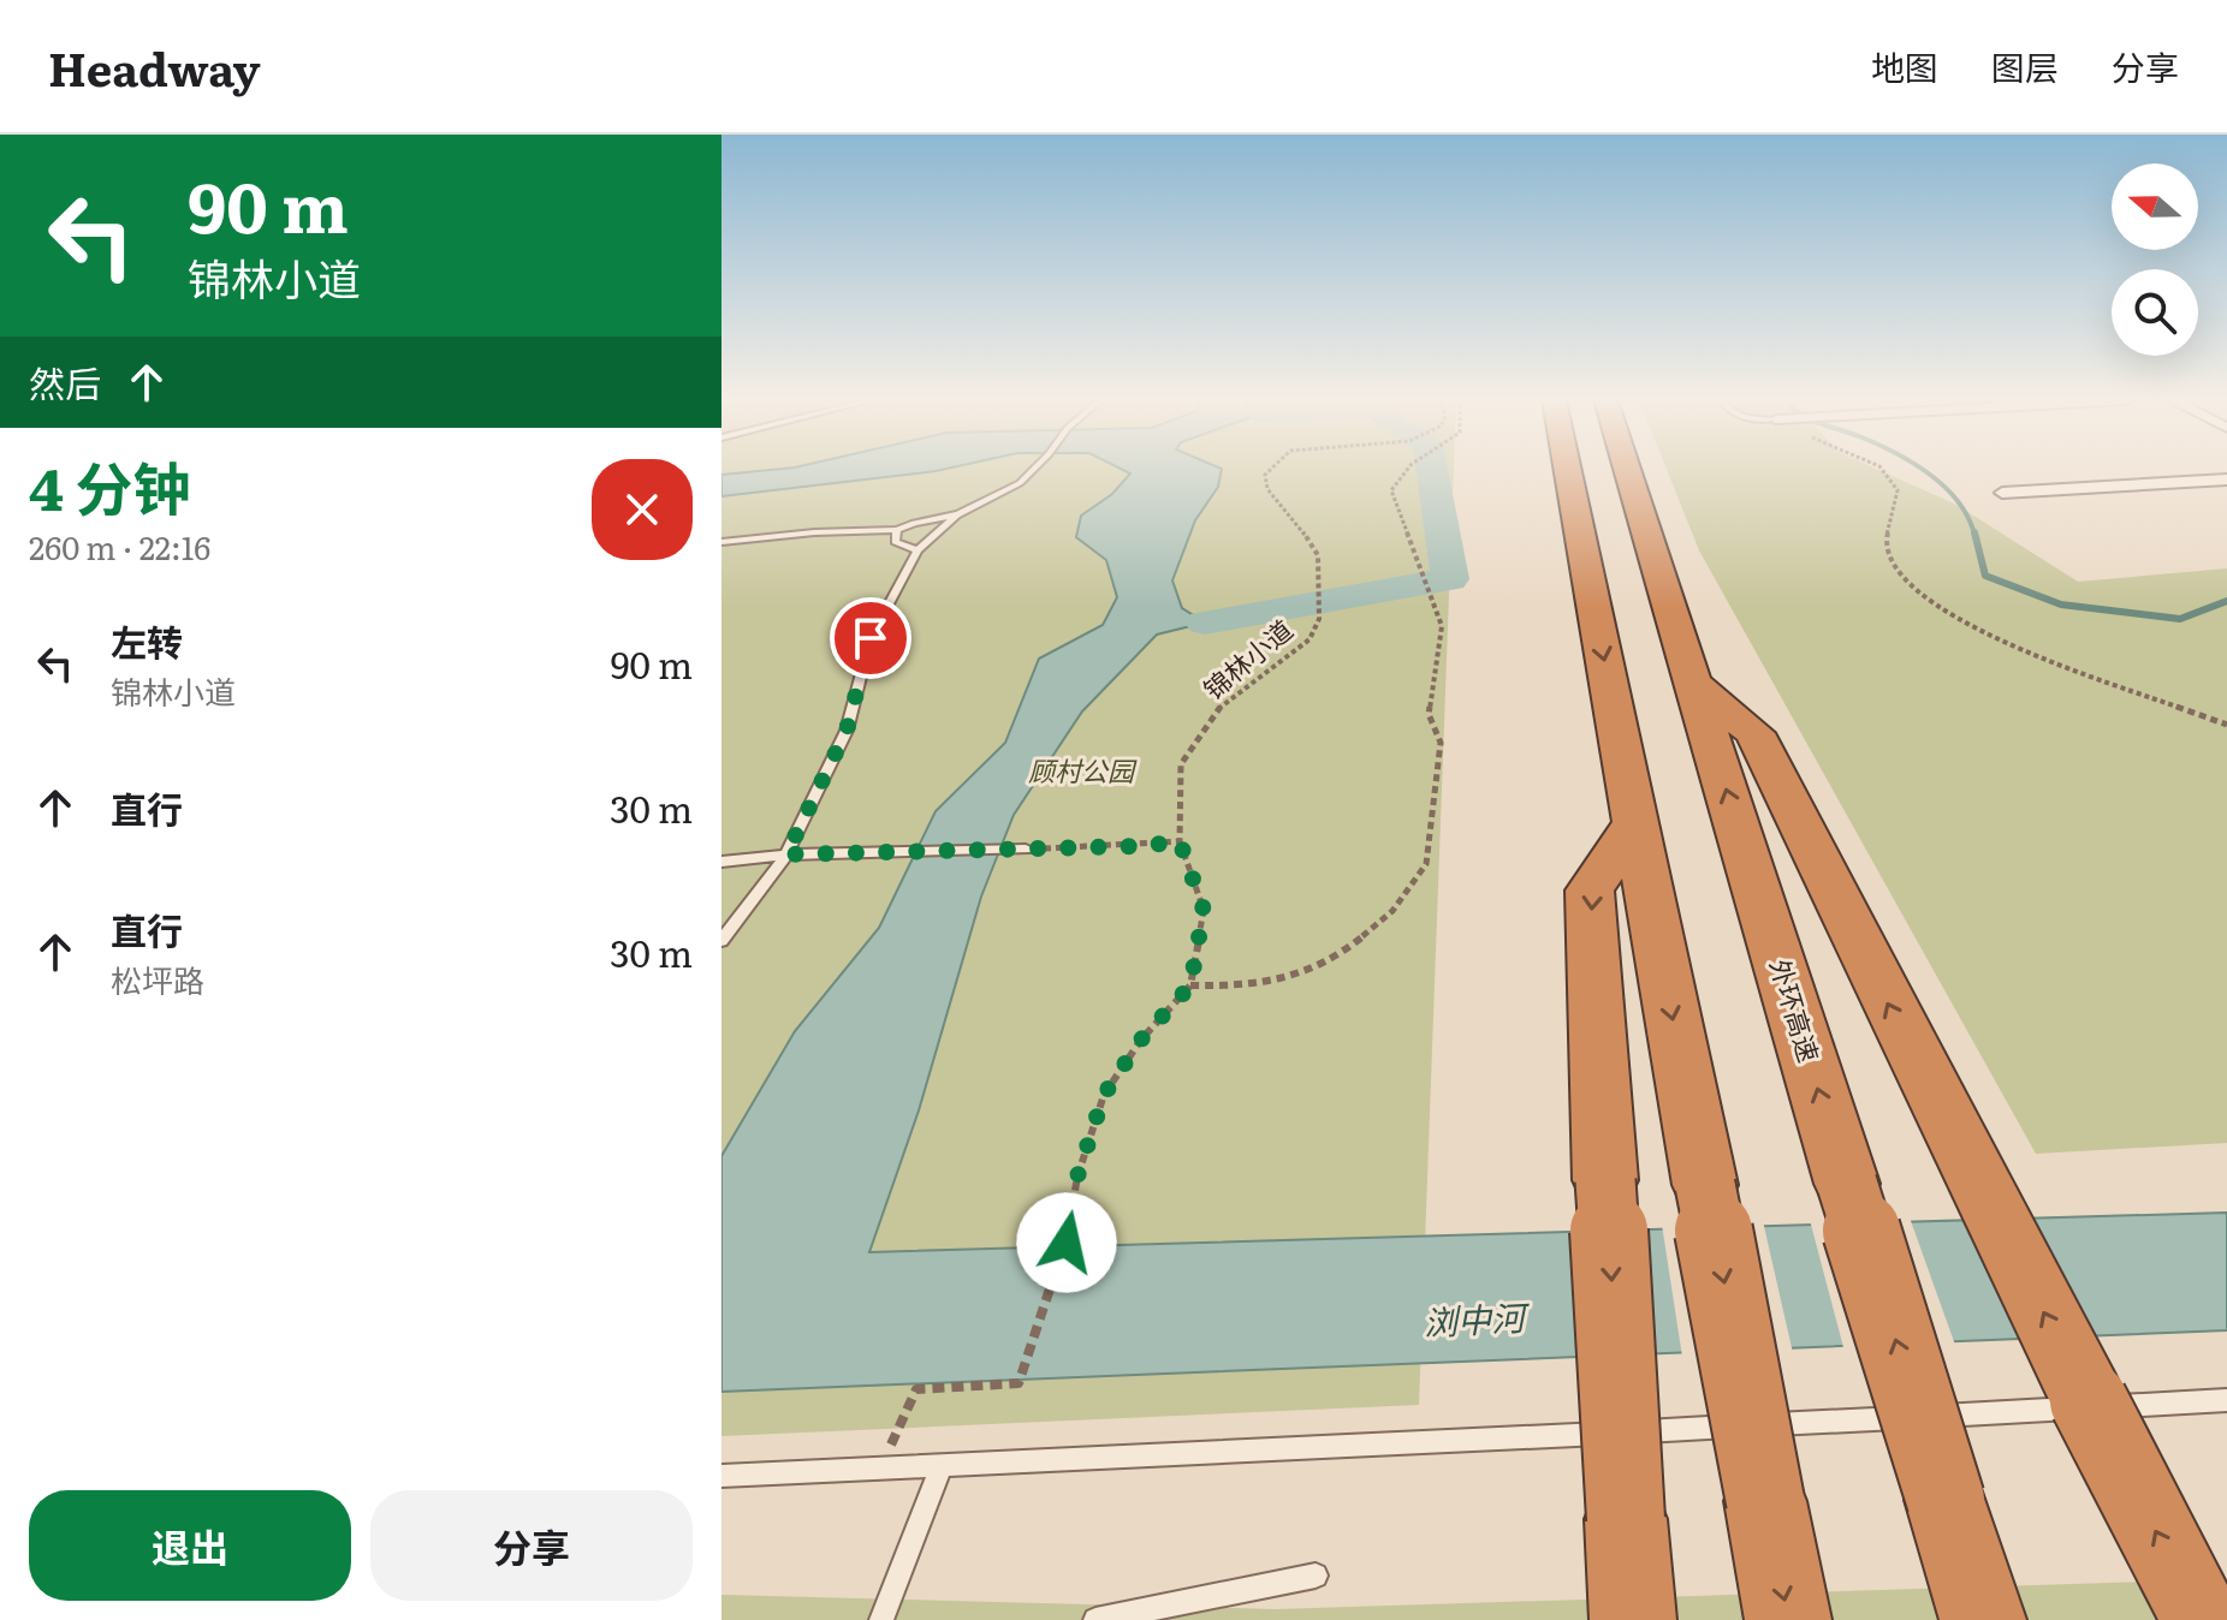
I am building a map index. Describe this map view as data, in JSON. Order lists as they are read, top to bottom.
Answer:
{
  "streets": {
    "highway": ["外环高速"],
    "path": ["锦林小道"]
  },
  "water": ["浏中河"],
  "parks": ["顾村公园"],
  "north": "left",
  "page": {
    "header": "Headway",
    "nav": ["地图", "图层", "分享"],
    "turn": ["90 m", "锦林小道"],
    "then": "然后",
    "heading": ["4 分钟", "260 m · 22:16"],
    "list": [
      {
        "name": "左转",
        "note": "锦林小道",
        "value": "90 m"
      },
      {
        "name": "直行",
        "value": "30 m"
      },
      {
        "name": "直行",
        "note": "松坪路",
        "value": "30 m"
      }
    ],
    "buttons": ["退出", "分享"]
  }
}
